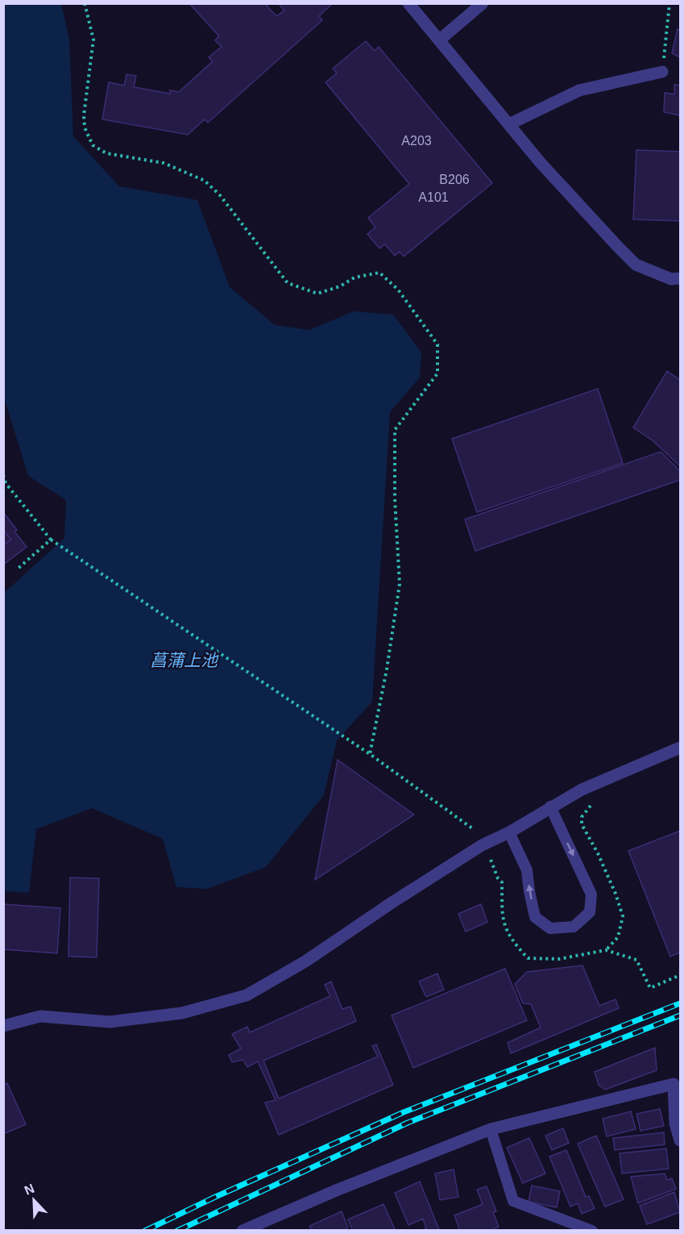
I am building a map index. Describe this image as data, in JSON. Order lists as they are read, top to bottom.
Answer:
{
  "water": ["菖蒲上池"],
  "house_numbers": ["A203", "B206", "A101"],
  "north": "top left"
}
